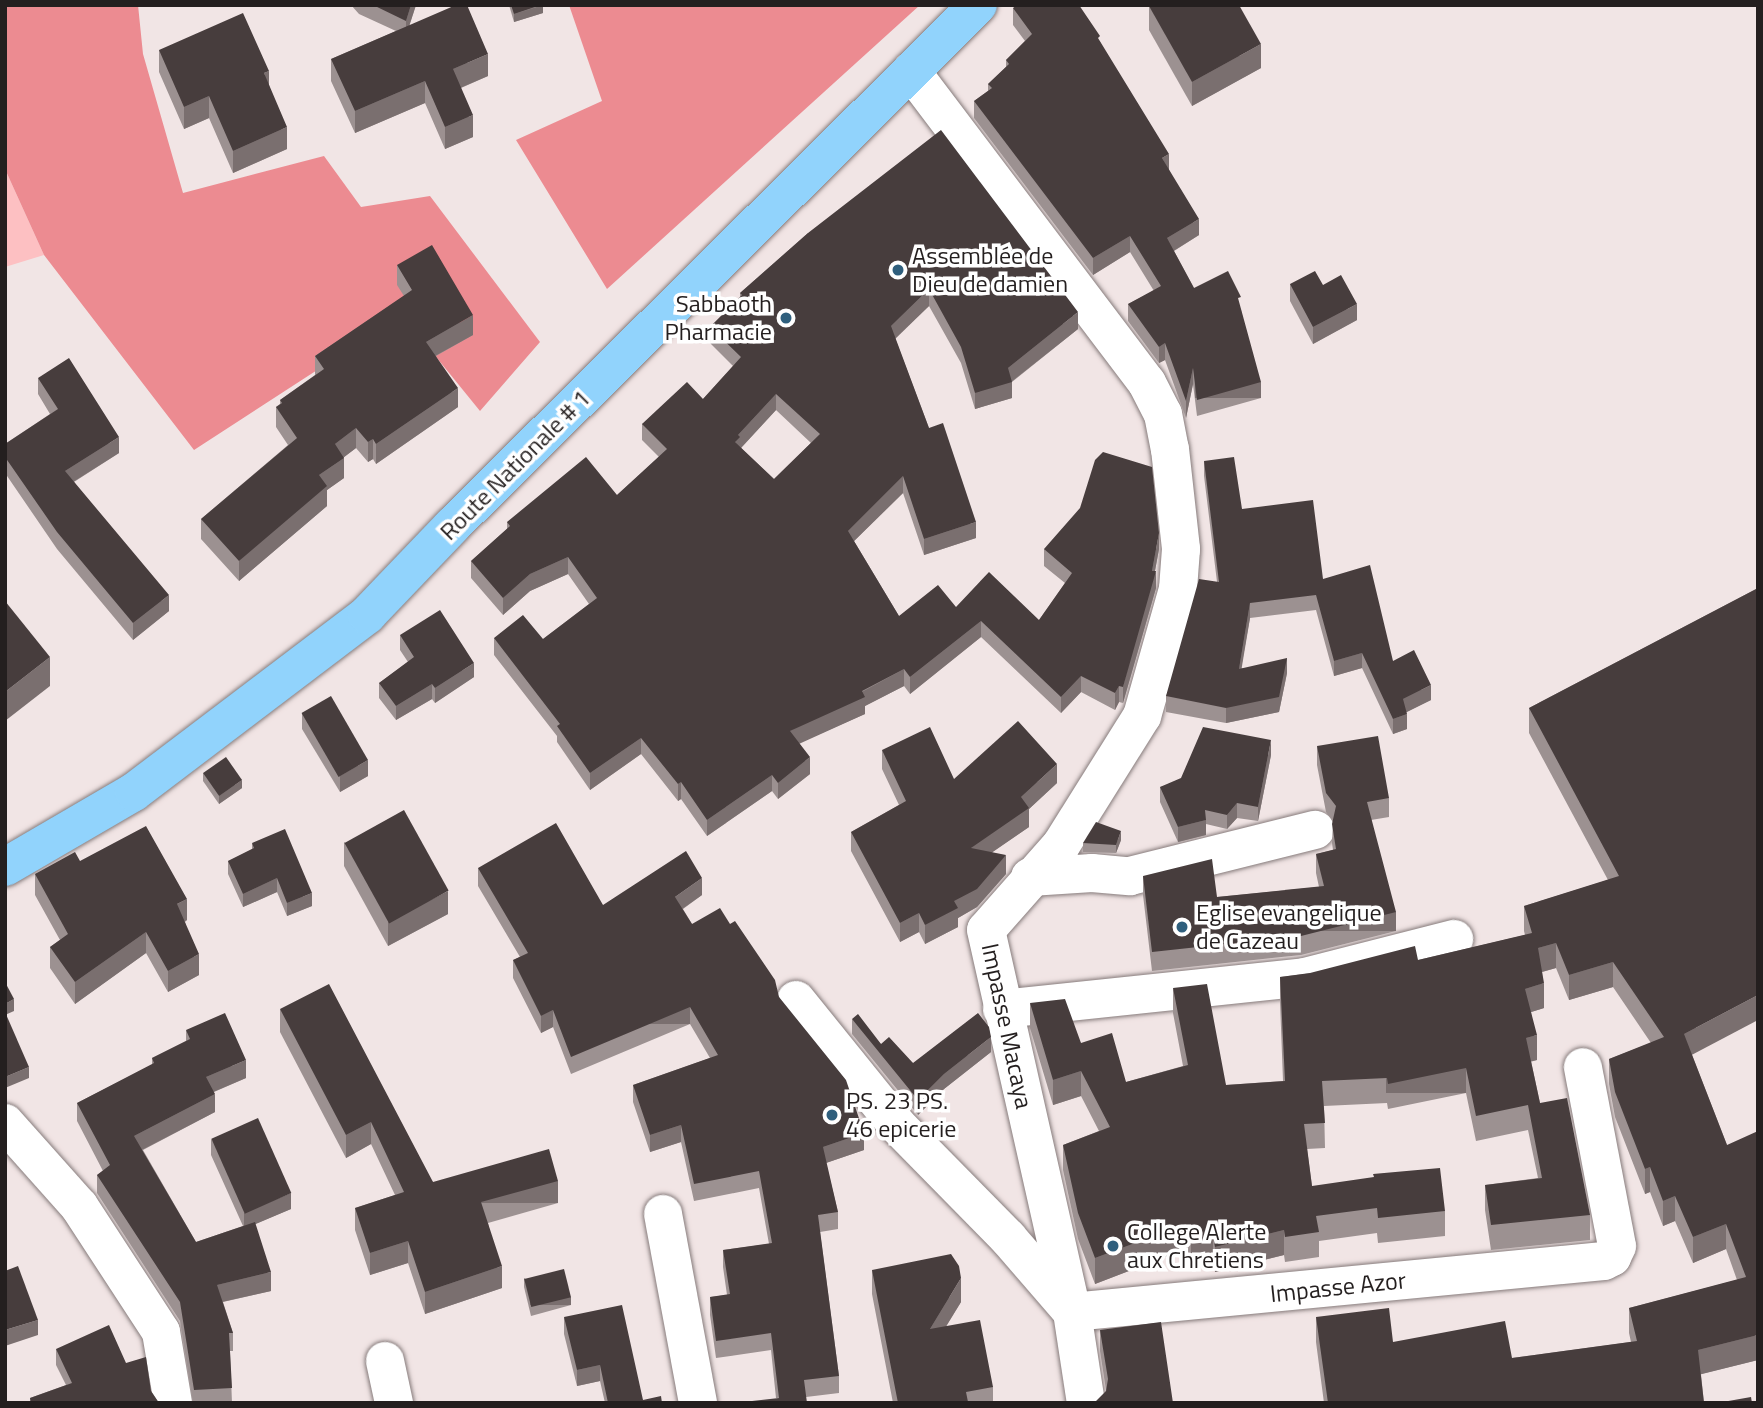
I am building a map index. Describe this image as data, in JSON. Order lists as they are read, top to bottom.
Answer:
{
  "streets": {
    "main road": ["Route Nationale # 1"],
    "street": ["Impasse Macaya", "Impasse Azor"]
  },
  "crossings": [
    ["Route Nationale # 1", "Impasse Macaya"],
    ["Impasse Macaya", "Impasse Azor"]
  ],
  "places": [
    "Assemblée de Dieu de damien",
    "Sabbaoth Pharmacie",
    "Eglise evangelique de Cazeau",
    "PS. 23 PS. 46 epicerie",
    "College Alerte aux Chretiens"
  ]
}
